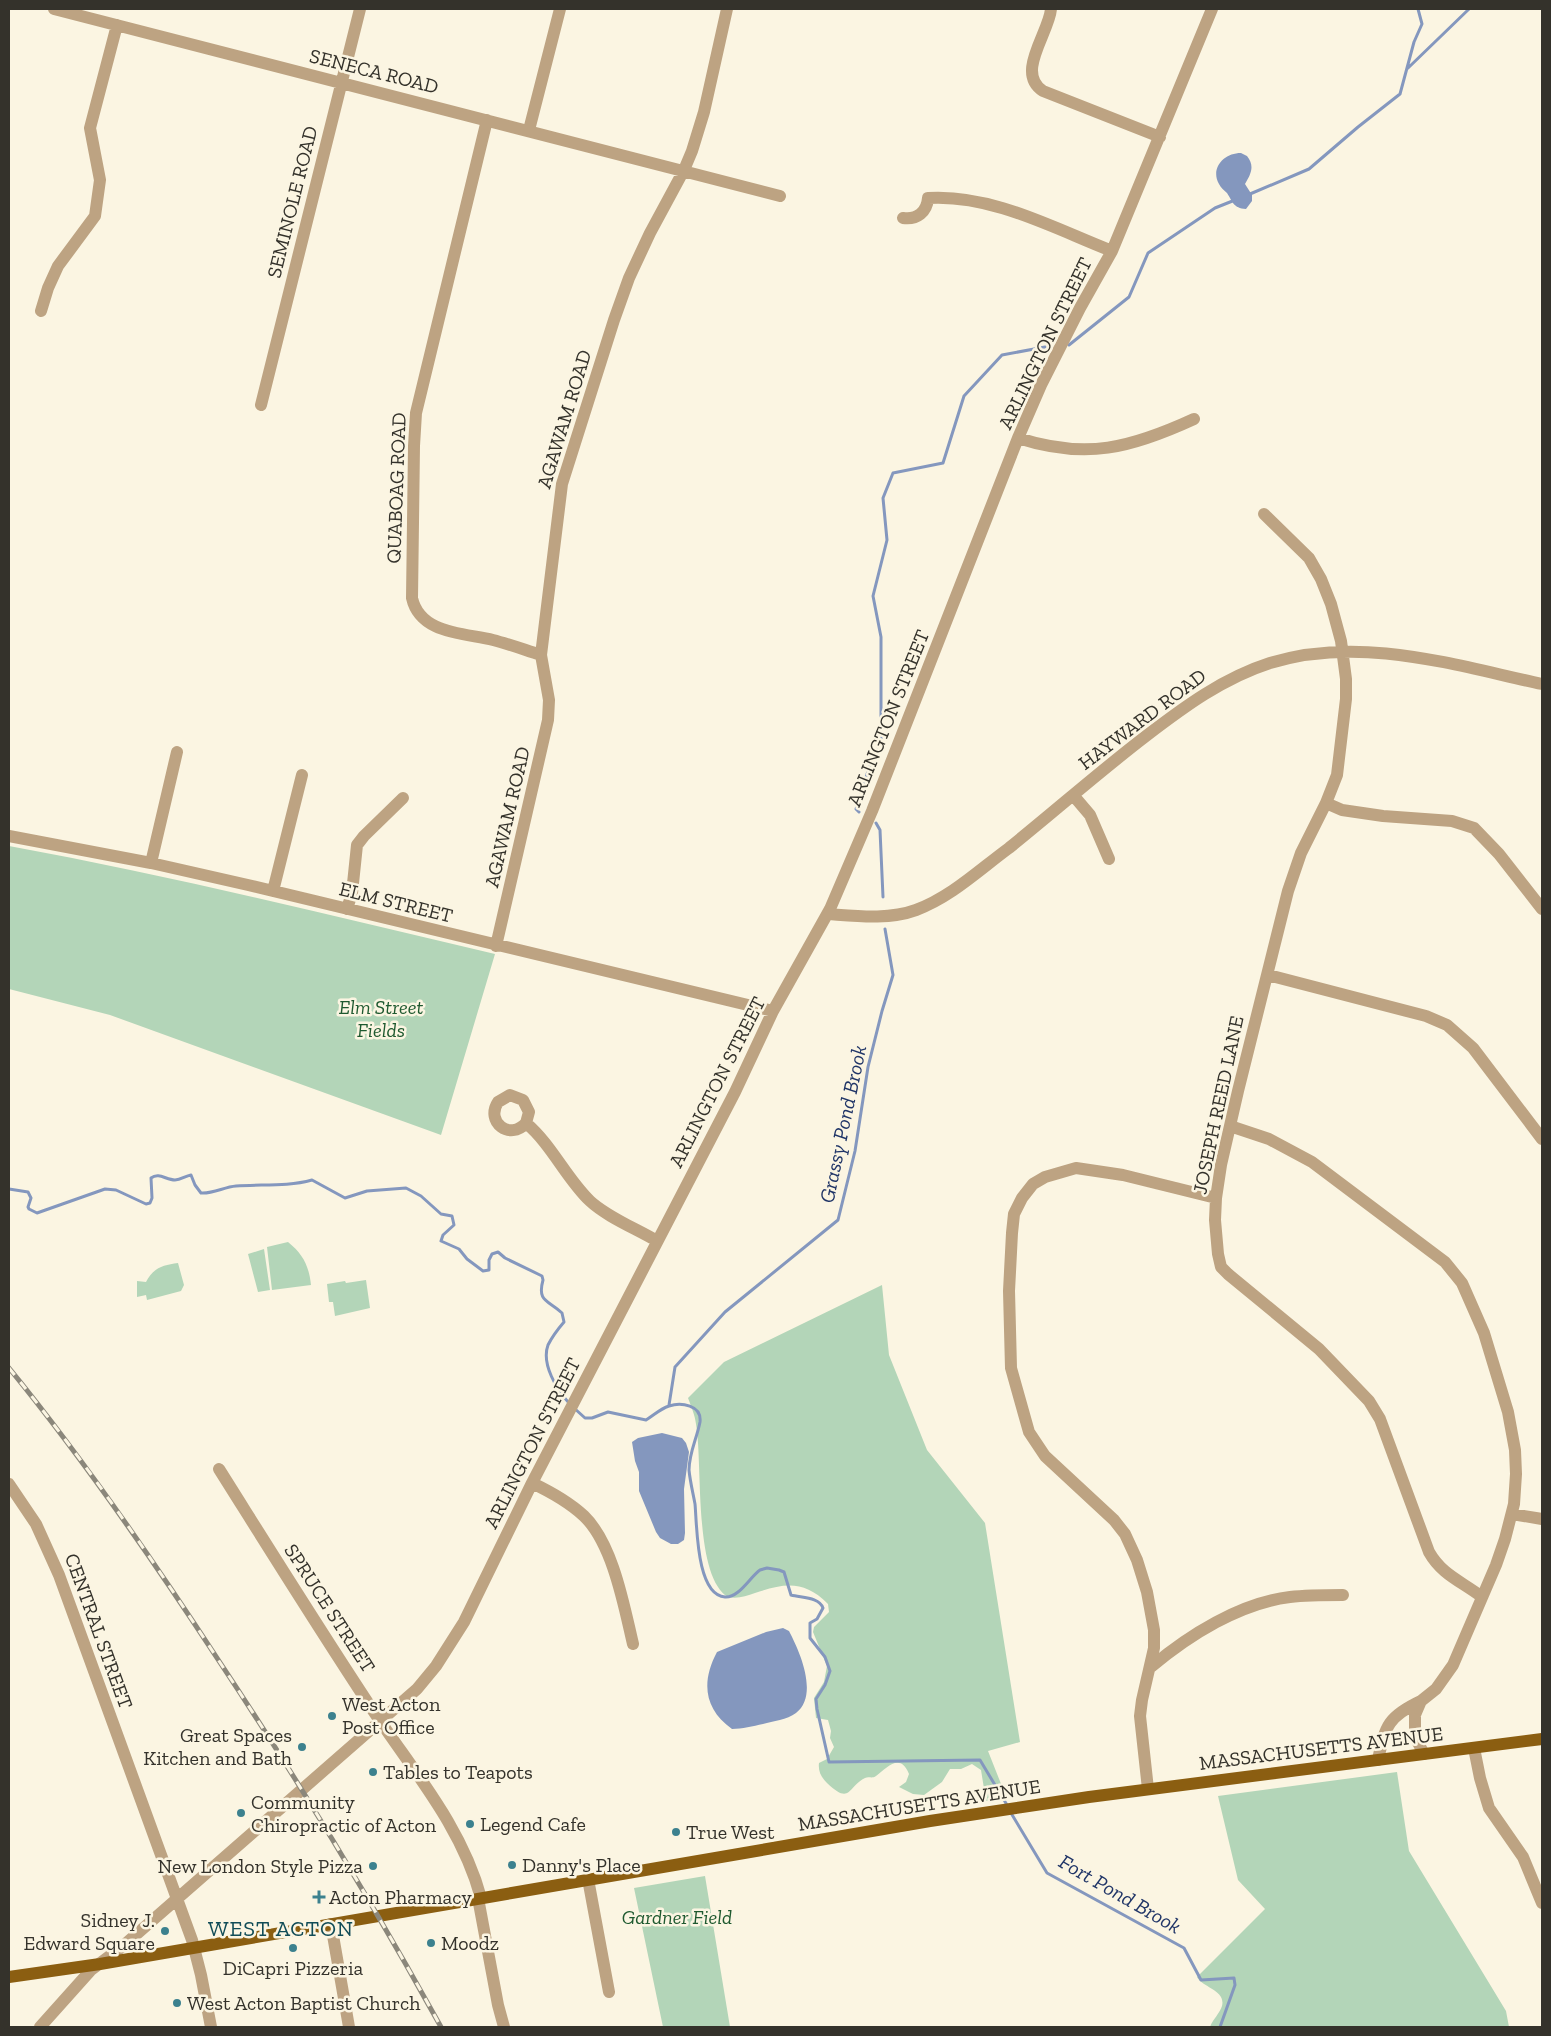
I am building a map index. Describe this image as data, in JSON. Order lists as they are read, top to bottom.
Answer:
{
  "streets": {
    "main road": ["MASSACHUSETTS AVENUE"],
    "street": [
      "SENECA ROAD",
      "SEMINOLE ROAD",
      "ARLINGTON STREET",
      "AGAWAM ROAD",
      "QUABOAG ROAD",
      "HAYWARD ROAD",
      "ELM STREET",
      "JOSEPH REED LANE",
      "SPRUCE STREET",
      "CENTRAL STREET"
    ]
  },
  "crossings": [
    ["SENECA ROAD", "SEMINOLE ROAD"],
    ["SENECA ROAD", "AGAWAM ROAD"],
    ["SENECA ROAD", "QUABOAG ROAD"],
    ["ARLINGTON STREET", "HAYWARD ROAD"],
    ["ARLINGTON STREET", "ELM STREET"],
    ["ARLINGTON STREET", "SPRUCE STREET"],
    ["ARLINGTON STREET", "CENTRAL STREET"],
    ["ARLINGTON STREET", "MASSACHUSETTS AVENUE"],
    ["AGAWAM ROAD", "QUABOAG ROAD"],
    ["AGAWAM ROAD", "ELM STREET"],
    ["HAYWARD ROAD", "JOSEPH REED LANE"],
    ["SPRUCE STREET", "MASSACHUSETTS AVENUE"],
    ["CENTRAL STREET", "MASSACHUSETTS AVENUE"]
  ],
  "districts": ["WEST ACTON"],
  "water": ["Grassy Pond Brook", "Fort Pond Brook"],
  "parks": ["Elm Street Fields", "Gardner Field"],
  "places": {
    "other": [
      "West Acton Post Office",
      "Great Spaces Kitchen and Bath",
      "Tables to Teapots",
      "Community Chiropractic of Acton",
      "Legend Cafe",
      "True West",
      "Danny's Place",
      "New London Style Pizza",
      "Sidney J. Edward Square",
      "Moodz",
      "DiCapri Pizzeria",
      "West Acton Baptist Church"
    ],
    "health": ["Acton Pharmacy"]
  }
}
